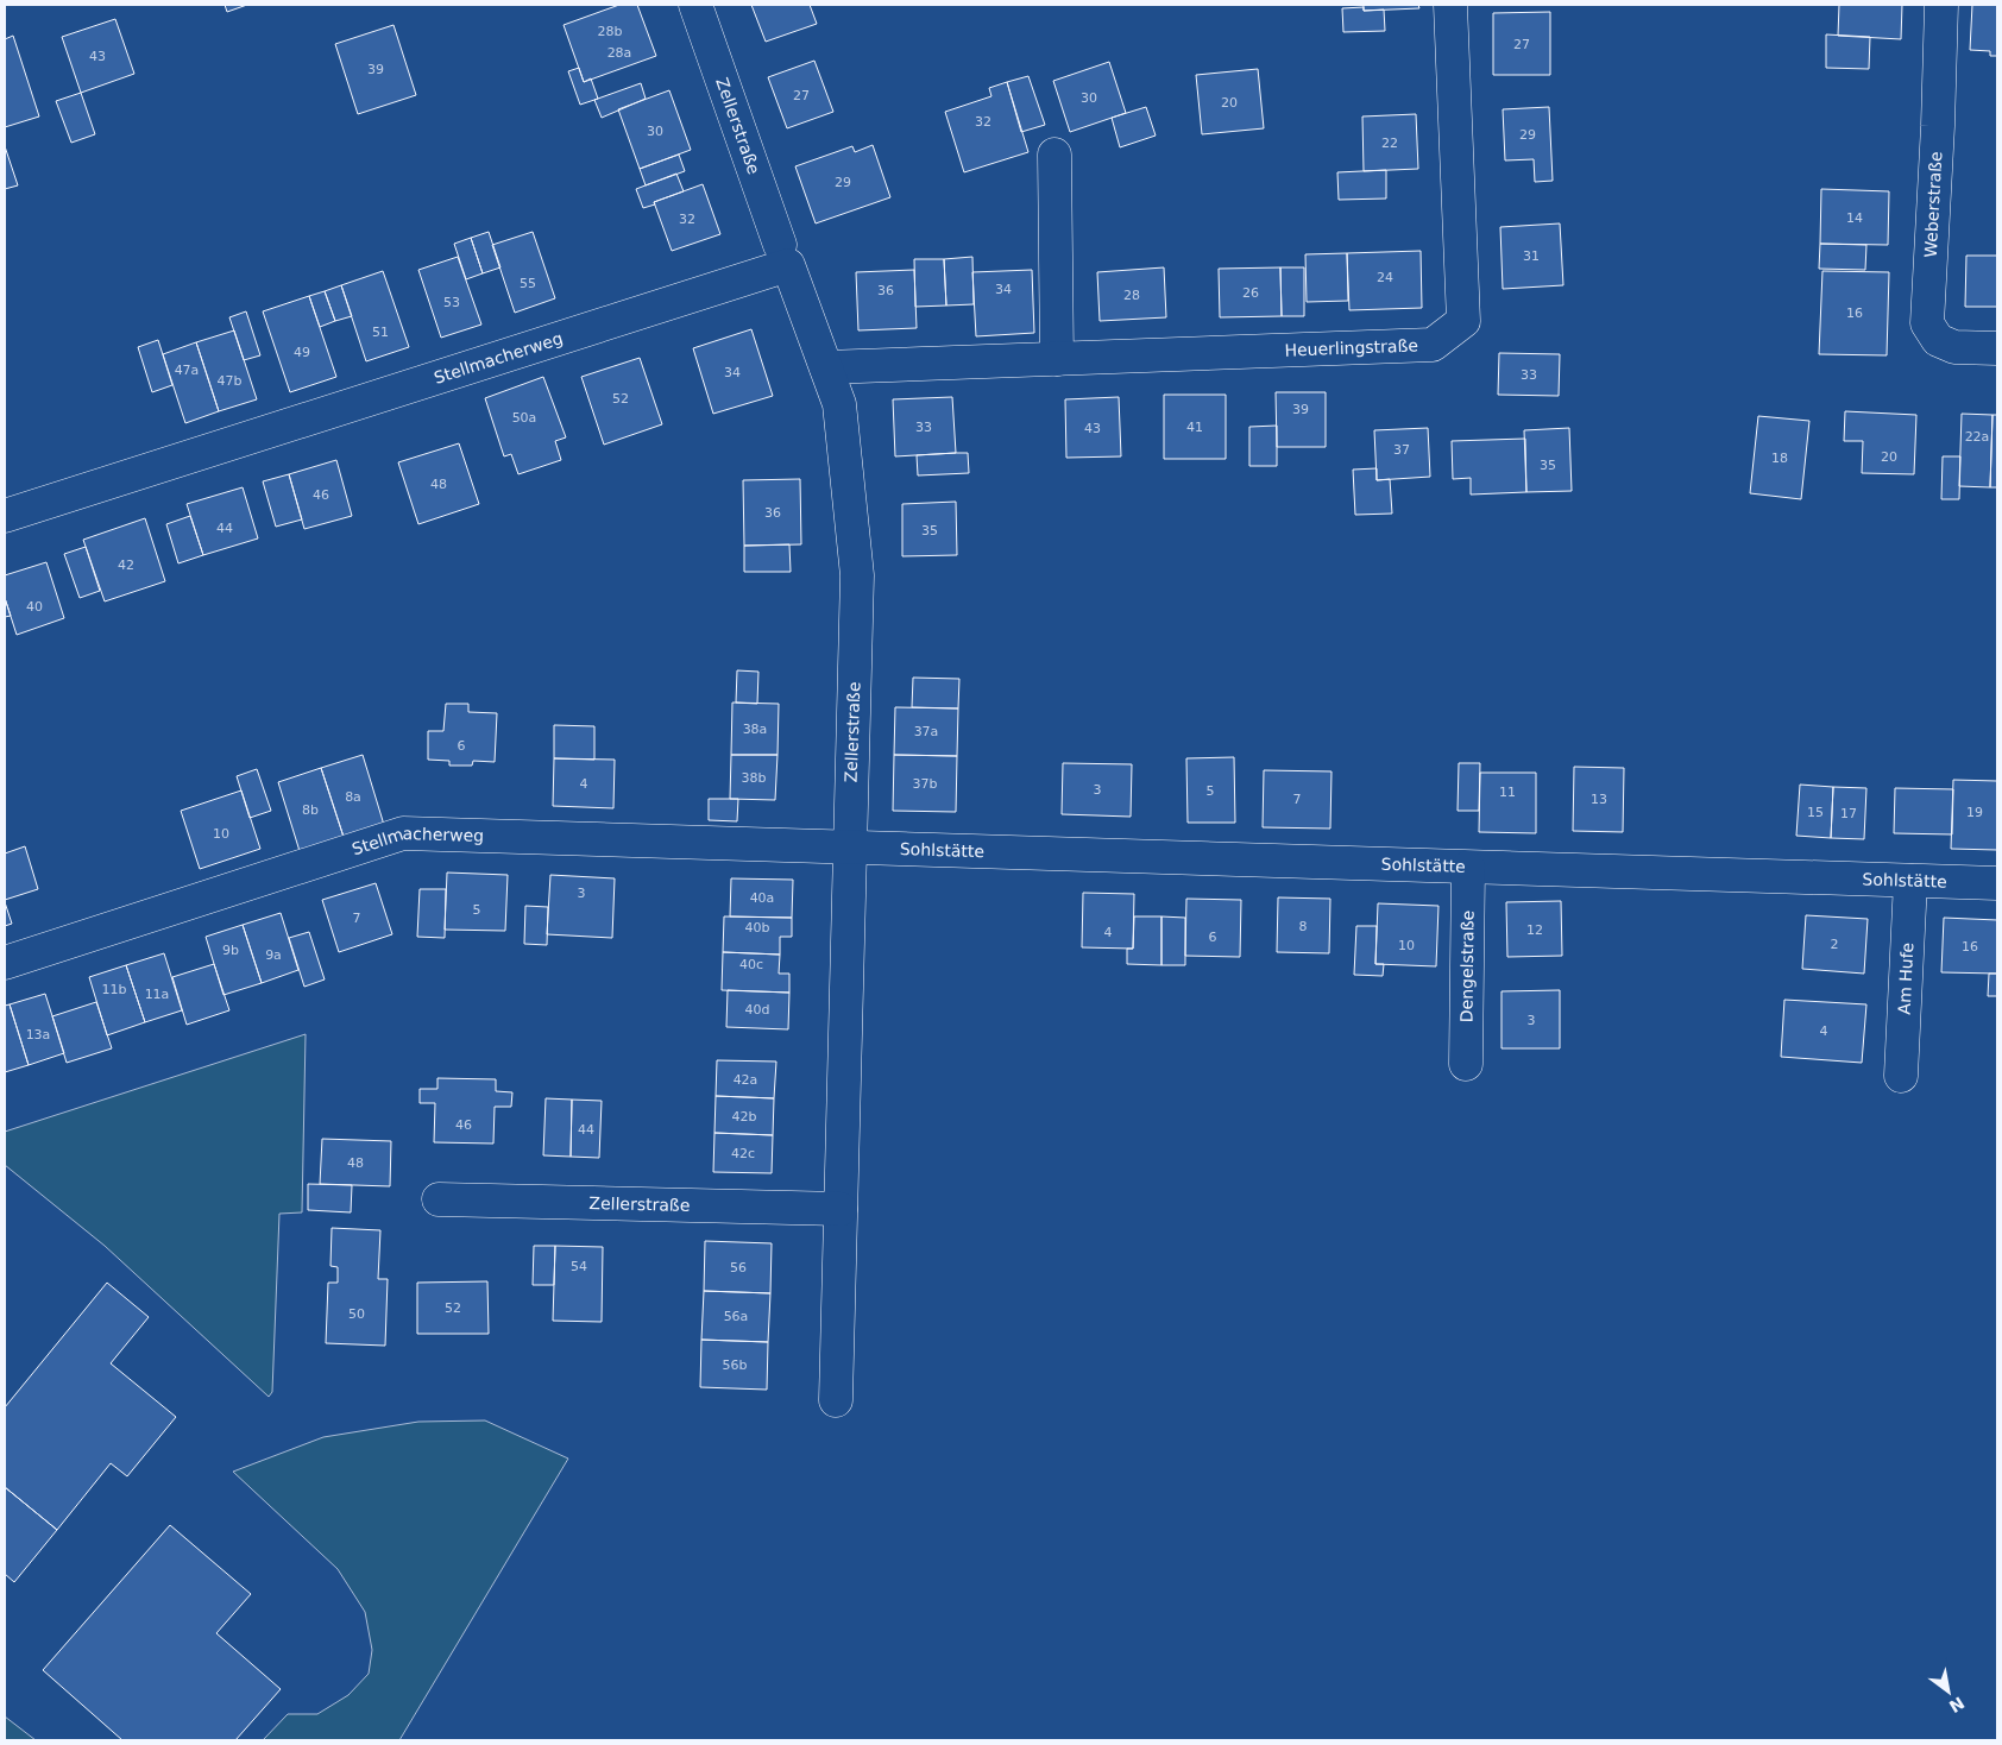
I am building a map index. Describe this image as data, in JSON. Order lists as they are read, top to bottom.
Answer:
{
  "streets": {
    "street": [
      "Zellerstraße",
      "Weberstraße",
      "Heuerlingstraße",
      "Stellmacherweg",
      "Sohlstätte",
      "Dengelstraße",
      "Am Hufe"
    ]
  },
  "crossings": [
    ["Zellerstraße", "Heuerlingstraße"],
    ["Zellerstraße", "Stellmacherweg"],
    ["Zellerstraße", "Sohlstätte"],
    ["Stellmacherweg", "Sohlstätte"],
    ["Sohlstätte", "Dengelstraße"],
    ["Sohlstätte", "Am Hufe"]
  ],
  "house_numbers": [
    "28b",
    "27",
    "28a",
    "43",
    "39",
    "27",
    "30",
    "20",
    "32",
    "30",
    "29",
    "22",
    "29",
    "14",
    "32",
    "31",
    "24",
    "55",
    "34",
    "36",
    "26",
    "28",
    "53",
    "16",
    "51",
    "49",
    "47a",
    "34",
    "33",
    "47b",
    "52",
    "39",
    "50a",
    "33",
    "41",
    "43",
    "22a",
    "37",
    "20",
    "18",
    "35",
    "48",
    "46",
    "36",
    "44",
    "35",
    "42",
    "40",
    "38a",
    "37a",
    "6",
    "38b",
    "4",
    "37b",
    "3",
    "5",
    "11",
    "8a",
    "7",
    "13",
    "8b",
    "15",
    "19",
    "17",
    "10",
    "3",
    "40a",
    "5",
    "7",
    "8",
    "40b",
    "12",
    "4",
    "6",
    "2",
    "10",
    "16",
    "9b",
    "9a",
    "40c",
    "11b",
    "11a",
    "40d",
    "3",
    "4",
    "13a",
    "42a",
    "42b",
    "46",
    "44",
    "42c",
    "48",
    "54",
    "56",
    "52",
    "50",
    "56a",
    "56b"
  ],
  "north": "bottom right"
}
